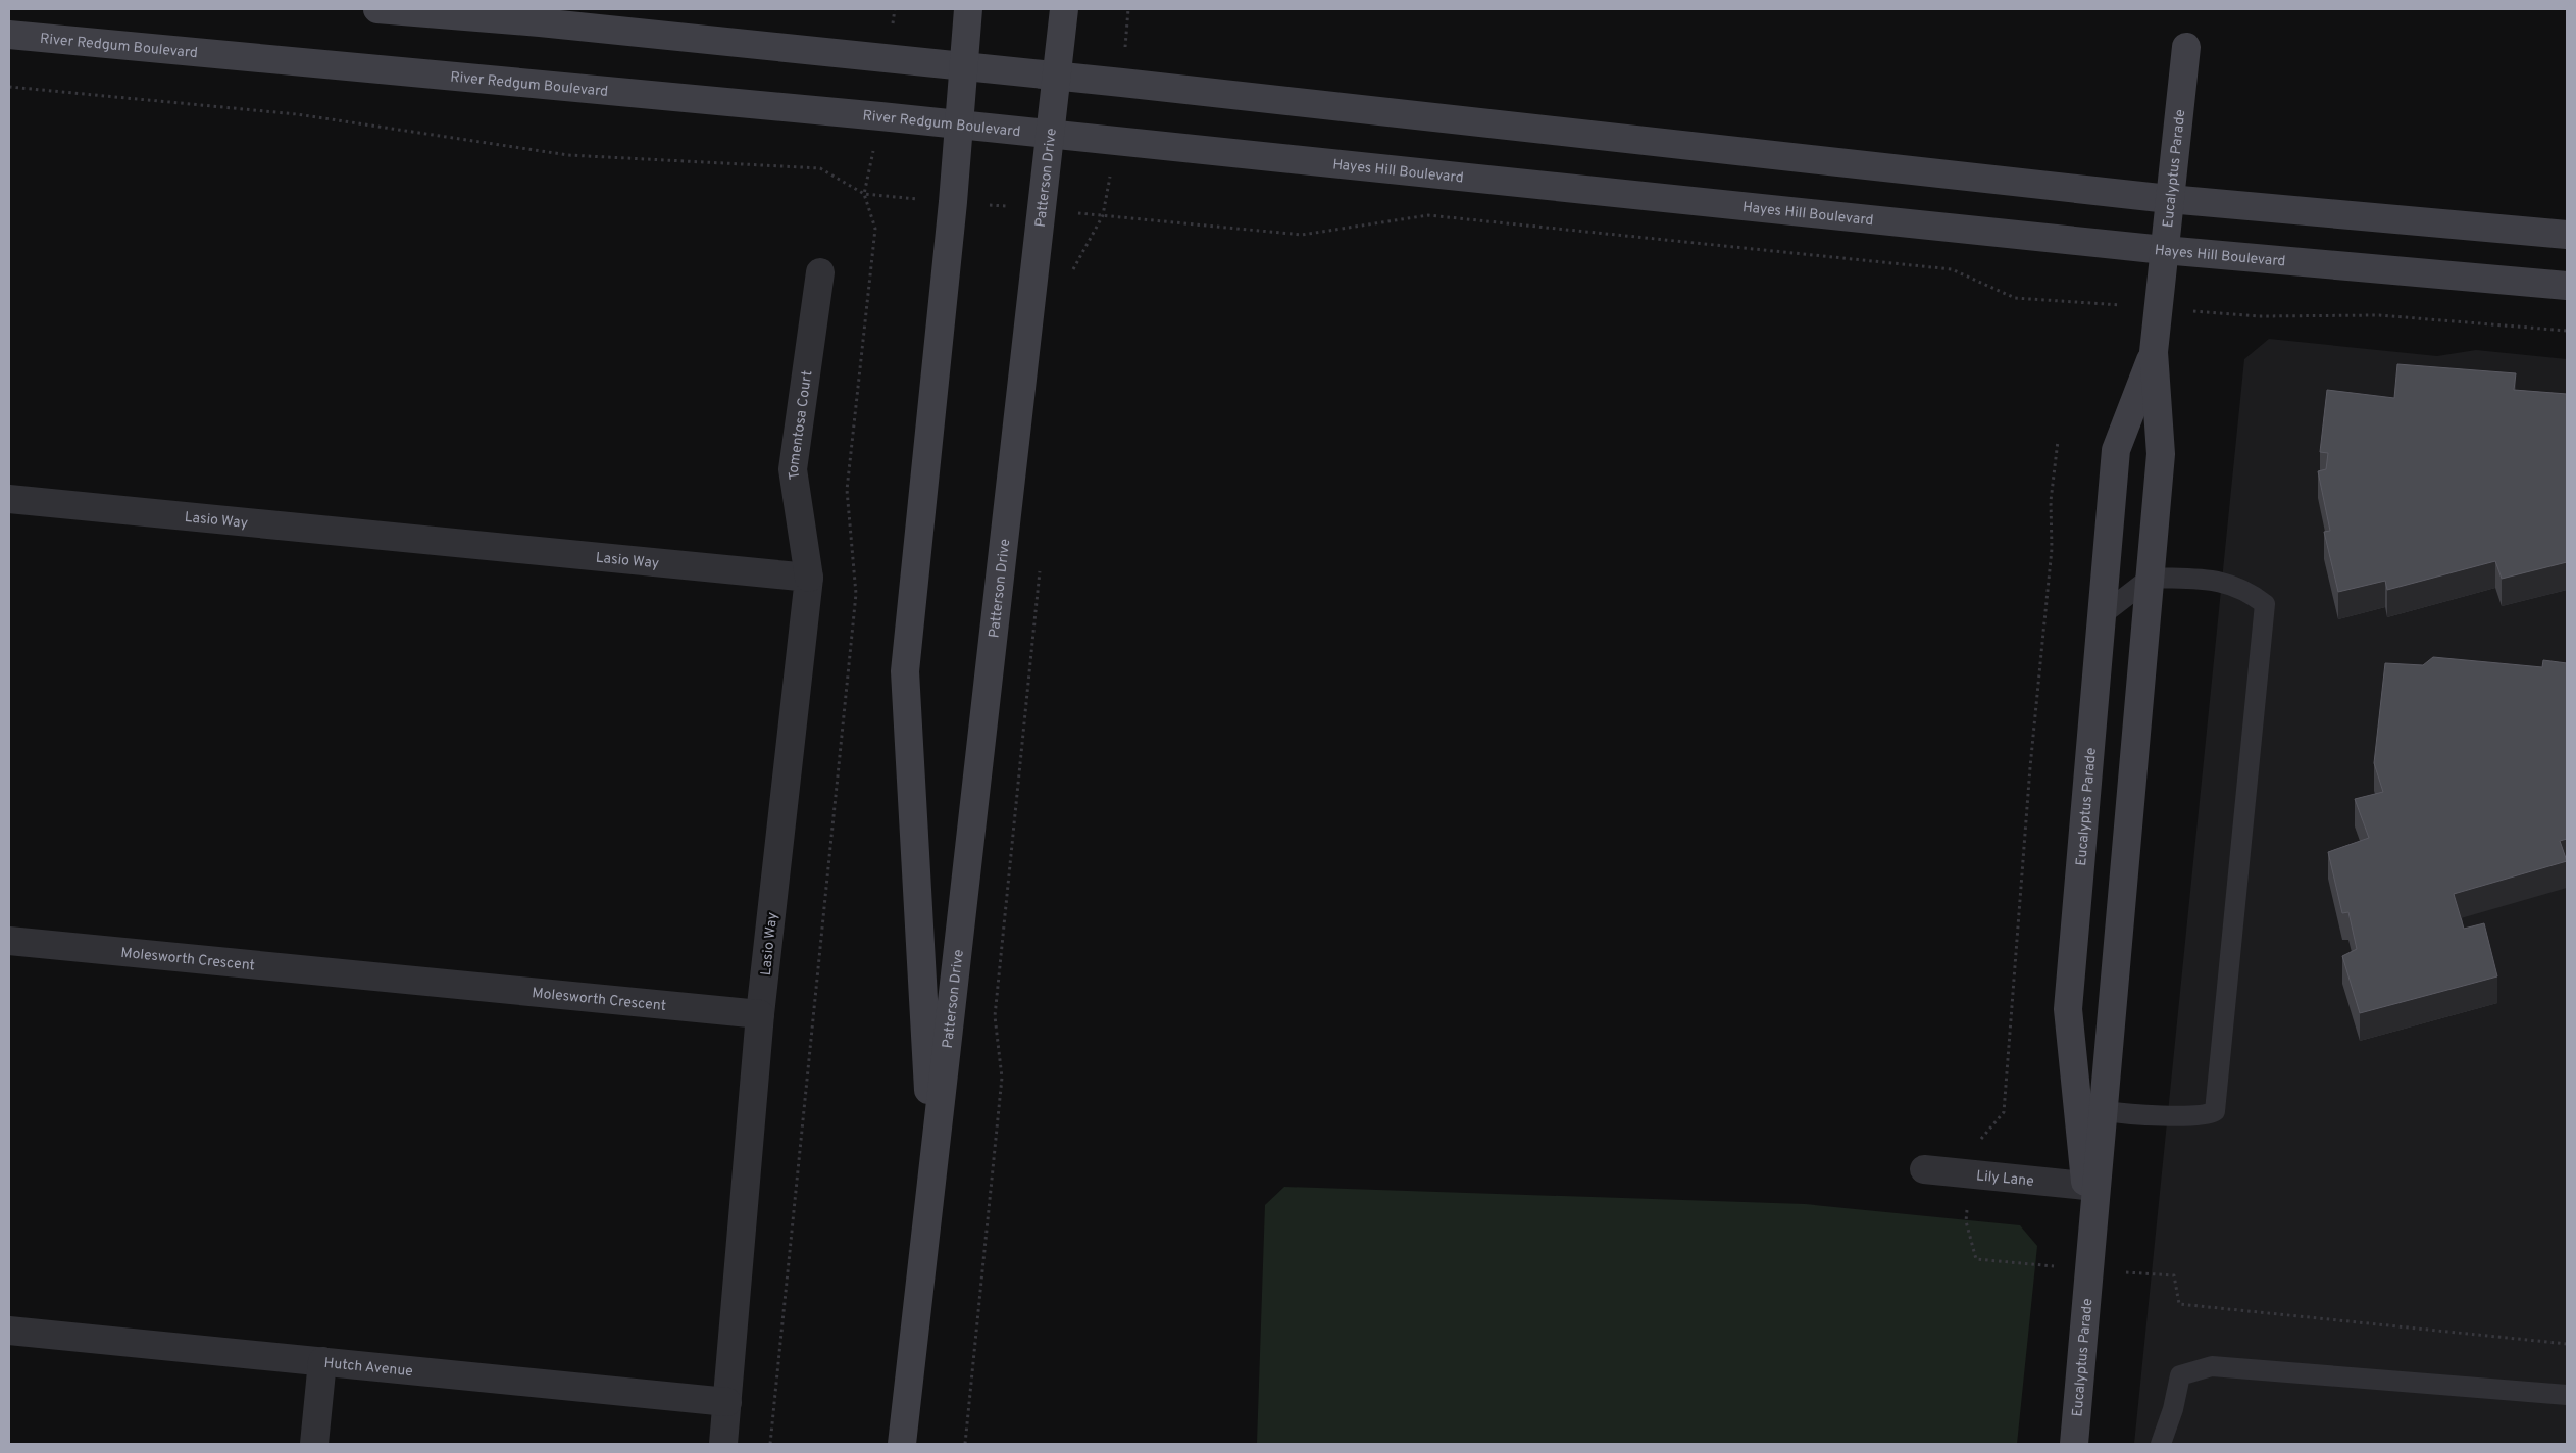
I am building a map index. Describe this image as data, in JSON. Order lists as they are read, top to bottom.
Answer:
{
  "streets": {
    "street": [
      "River Redgum Boulevard",
      "Eucalyptus Parade",
      "Hayes Hill Boulevard",
      "Patterson Drive",
      "Tomentosa Court",
      "Lasio Way",
      "Molesworth Crescent",
      "Lily Lane",
      "Hutch Avenue"
    ]
  },
  "crossings": [
    ["River Redgum Boulevard", "Hayes Hill Boulevard"],
    ["River Redgum Boulevard", "Patterson Drive"],
    ["Eucalyptus Parade", "Hayes Hill Boulevard"],
    ["Eucalyptus Parade", "Lily Lane"],
    ["Hayes Hill Boulevard", "Patterson Drive"],
    ["Tomentosa Court", "Lasio Way"],
    ["Lasio Way", "Molesworth Crescent"]
  ]
}
